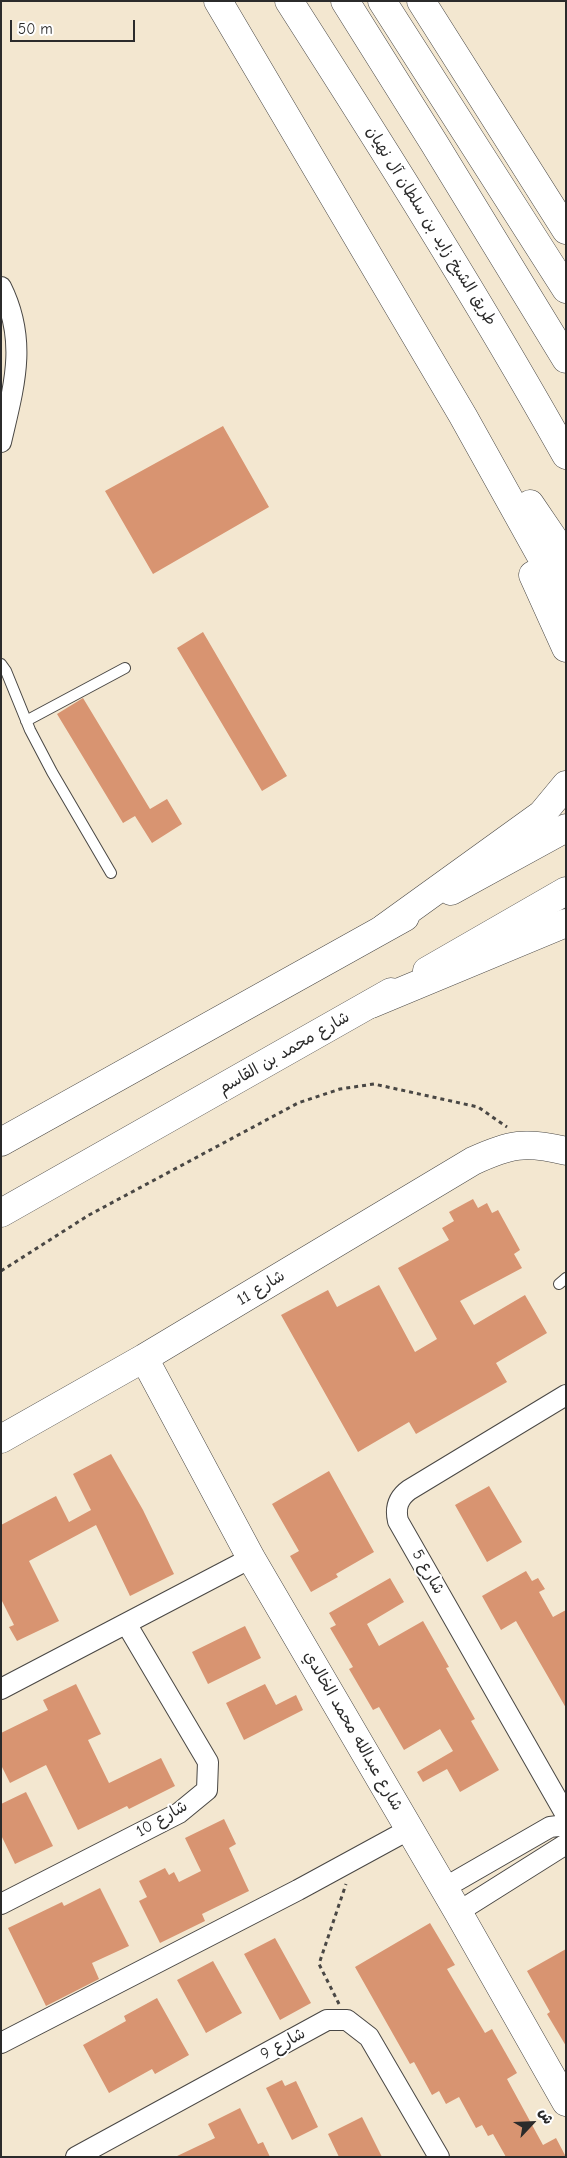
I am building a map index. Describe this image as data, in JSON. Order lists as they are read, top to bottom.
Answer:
{
  "streets": {
    "main road": [
      "طريق الشيخ زايد بن سلطان آل نهيان",
      "شارع محمد بن القاسم",
      "شارع 11",
      "شارع عبدالله محمد الخالدي"
    ],
    "street": ["شارع 5", "شارع 10", "شارع 9"]
  },
  "crossings": [
    ["شارع 11", "شارع عبدالله محمد الخالدي"]
  ],
  "scale_bar": "50 m",
  "north": "top right"
}
